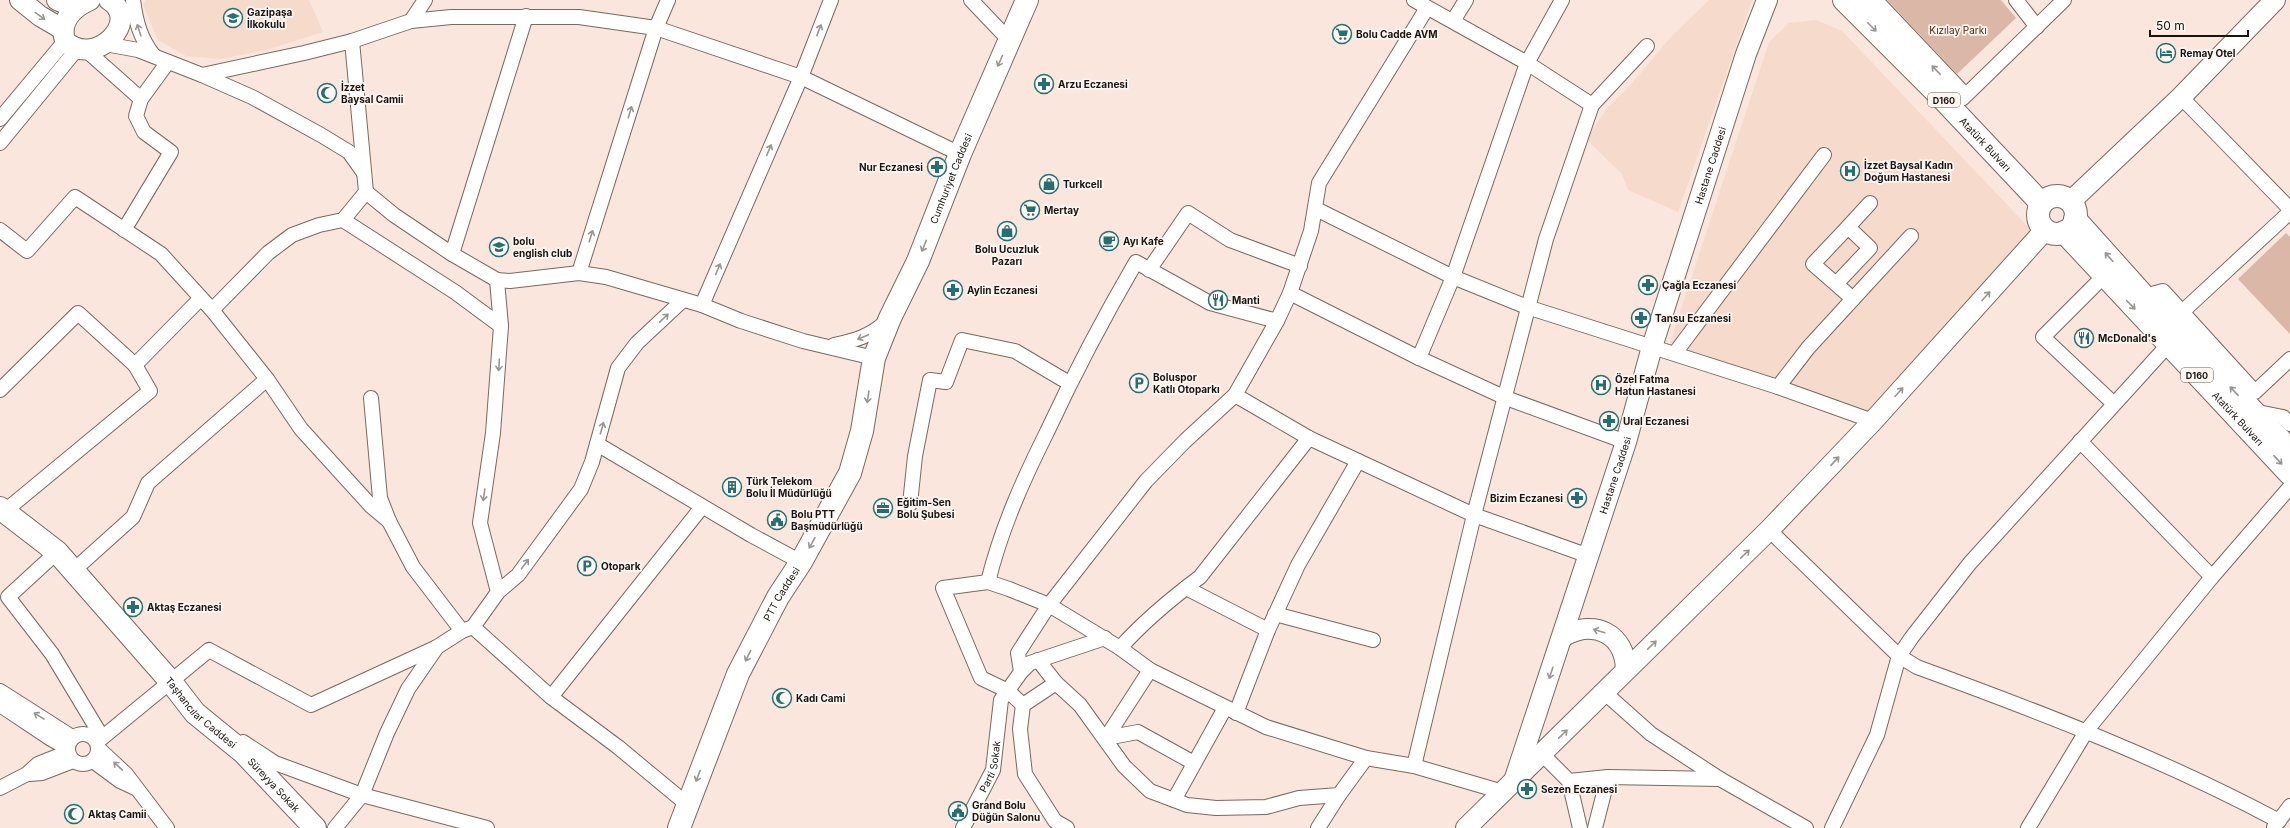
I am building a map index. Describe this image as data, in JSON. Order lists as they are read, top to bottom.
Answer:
{
  "streets": {
    "main road": [
      "D160",
      "Atatürk Bulvarı",
      "Hastane Caddesi",
      "Cumhuriyet Caddesi",
      "PTT Caddesi",
      "Taşhancılar Caddesi",
      "Süreyya Sokak"
    ],
    "street": ["Parti Sokak"]
  },
  "crossings": [
    ["Cumhuriyet Caddesi", "PTT Caddesi"],
    ["Taşhancılar Caddesi", "Süreyya Sokak"]
  ],
  "one_way": ["Cumhuriyet Caddesi", "PTT Caddesi"],
  "parks": ["Kızılay Parkı"],
  "places": {
    "school or university": ["Gazipaşa İlkokulu", "bolu english club"],
    "supermarket": ["Bolu Cadde AVM", "Mertay"],
    "hotel": ["Remay Otel"],
    "pharmacy": [
      "Arzu Eczanesi",
      "Nur Eczanesi",
      "Çağla Eczanesi",
      "Aylin Eczanesi",
      "Tansu Eczanesi",
      "Ural Eczanesi",
      "Bizim Eczanesi",
      "Aktaş Eczanesi",
      "Sezen Eczanesi"
    ],
    "mosque": ["İzzet Baysal Camii", "Kadı Cami", "Aktaş Camii"],
    "hospital": ["İzzet Baysal Kadın Doğum Hastanesi", "Özel Fatma Hatun Hastanesi"],
    "shop": ["Turkcell", "Bolu Ucuzluk Pazarı"],
    "cafe": ["Ayı Kafe"],
    "restaurant": ["Manti", "McDonald's"],
    "parking": ["Boluspor Katlı Otoparkı", "Otopark"],
    "building": ["Türk Telekom Bolu İl Müdürlüğü"],
    "office": ["Eğitim-Sen Bolu Şubesi"],
    "public building": ["Bolu PTT Başmüdürlüğü", "Grand Bolu Düğün Salonu"]
  },
  "scale_bar": "50 m"
}
